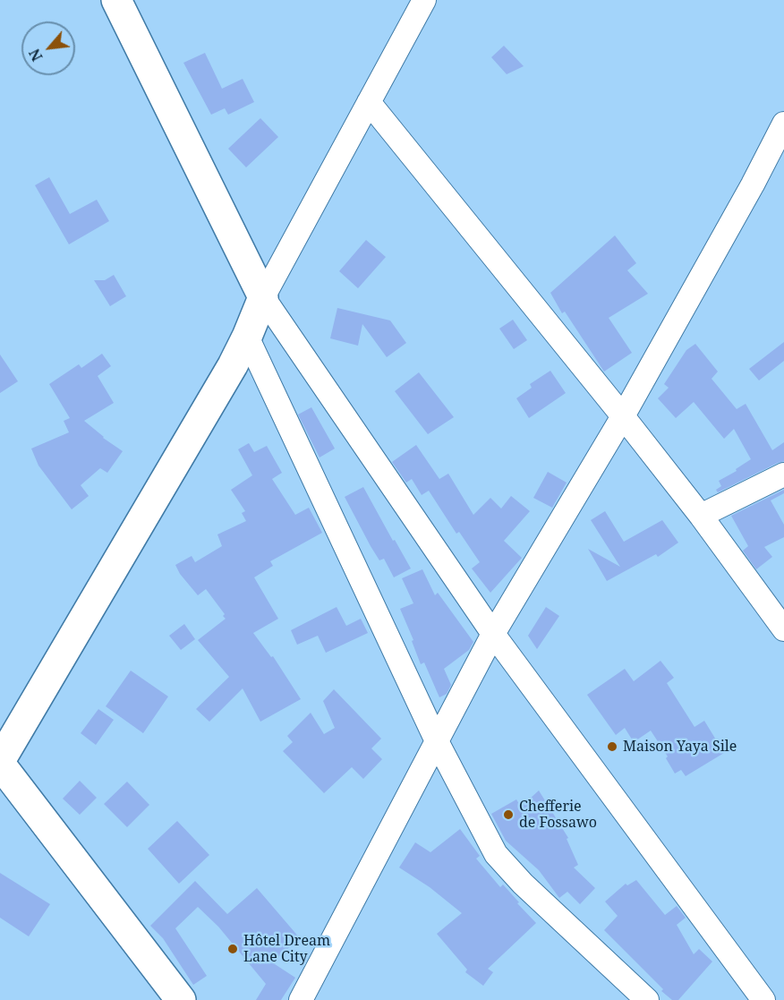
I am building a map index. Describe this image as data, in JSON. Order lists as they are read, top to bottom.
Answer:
{
  "places": ["Maison Yaya Sile", "Chefferie de Fossawo", "Hôtel Dream Lane City"],
  "north": "bottom left"
}
